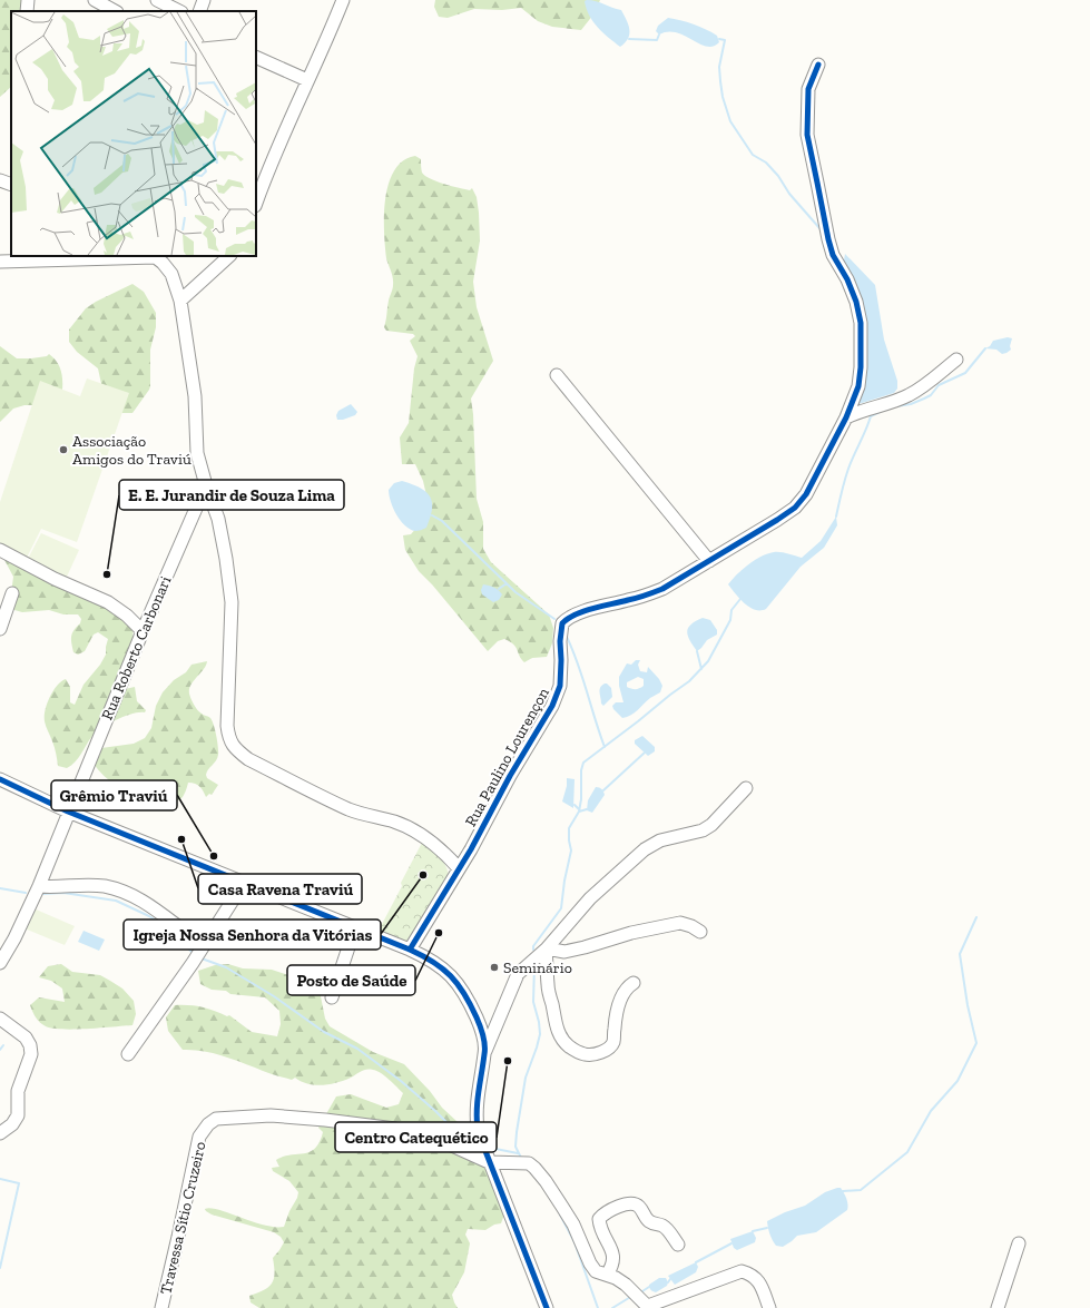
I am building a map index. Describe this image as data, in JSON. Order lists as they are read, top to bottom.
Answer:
{
  "streets": {
    "street": ["Rua Roberto Carbonari", "Rua Paulino Lourençon", "Travessa Sítio Cruzeiro"]
  },
  "places": [
    "Associação Amigos do Traviú",
    "E. E. Jurandir de Souza Lima",
    "Casa Ravena Traviú",
    "Grêmio Traviú",
    "Igreja Nossa Senhora da Vitórias",
    "Posto de Saúde",
    "Seminário",
    "Centro Catequético"
  ]
}
